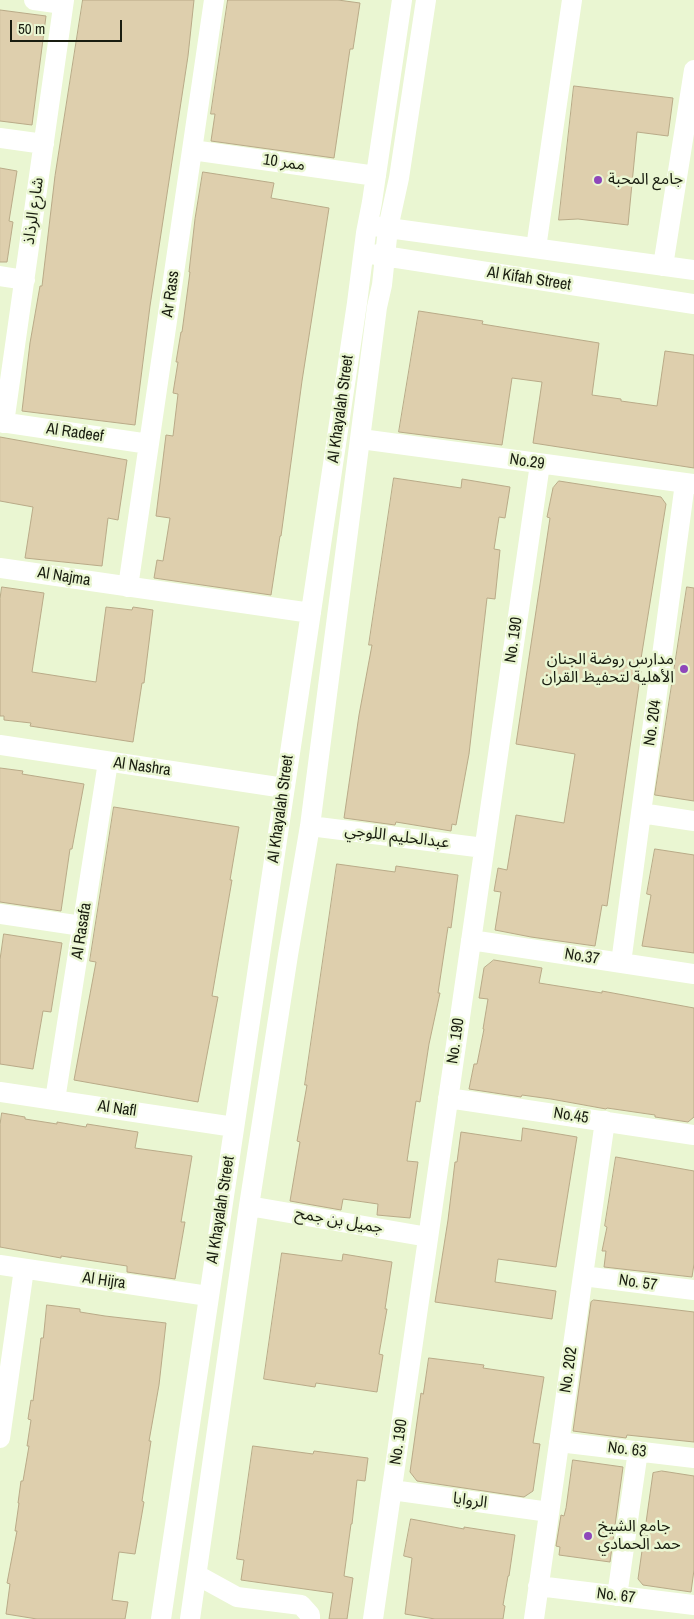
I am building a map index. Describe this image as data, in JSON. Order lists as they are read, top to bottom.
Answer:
{
  "streets": {
    "street": [
      "ممر 10",
      "شارع الرذاذ",
      "Al Kifah Street",
      "Ar Rass",
      "Al Khayalah Street",
      "Al Radeef",
      "No.29",
      "Al Najma",
      "No. 190",
      "No. 204",
      "Al Nashra",
      "عبدالحليم اللوجي",
      "Al Rasafa",
      "No.37",
      "Al Nafl",
      "No.45",
      "جميل بن جمح",
      "Al Hijra",
      "No. 57",
      "No. 202",
      "No. 63",
      "الروايا",
      "No. 67"
    ]
  },
  "crossings": [
    ["ممر 10", "Ar Rass"],
    ["ممر 10", "Al Khayalah Street"],
    ["شارع الرذاذ", "Al Radeef"],
    ["Al Kifah Street", "Al Khayalah Street"],
    ["Ar Rass", "Al Radeef"],
    ["Ar Rass", "Al Najma"],
    ["Al Khayalah Street", "No.29"],
    ["Al Khayalah Street", "Al Najma"],
    ["Al Khayalah Street", "Al Nashra"],
    ["Al Khayalah Street", "عبدالحليم اللوجي"],
    ["Al Khayalah Street", "Al Nafl"],
    ["Al Khayalah Street", "جميل بن جمح"],
    ["Al Khayalah Street", "Al Hijra"],
    ["No.29", "No. 190"],
    ["No.29", "No. 204"],
    ["No. 190", "عبدالحليم اللوجي"],
    ["No. 190", "No.37"],
    ["No. 190", "No.45"],
    ["No. 190", "جميل بن جمح"],
    ["No. 190", "الروايا"],
    ["No. 204", "No.37"],
    ["Al Nashra", "Al Rasafa"],
    ["Al Rasafa", "Al Nafl"],
    ["No.45", "No. 202"],
    ["No. 57", "No. 202"],
    ["No. 202", "No. 63"],
    ["No. 202", "الروايا"],
    ["No. 202", "No. 67"]
  ],
  "places": ["جامع المحبة", "مدارس روضة الجنان الأهلية لتحفيظ القران", "جامع الشيخ حمد الحمادي"],
  "scale_bar": "50 m"
}
